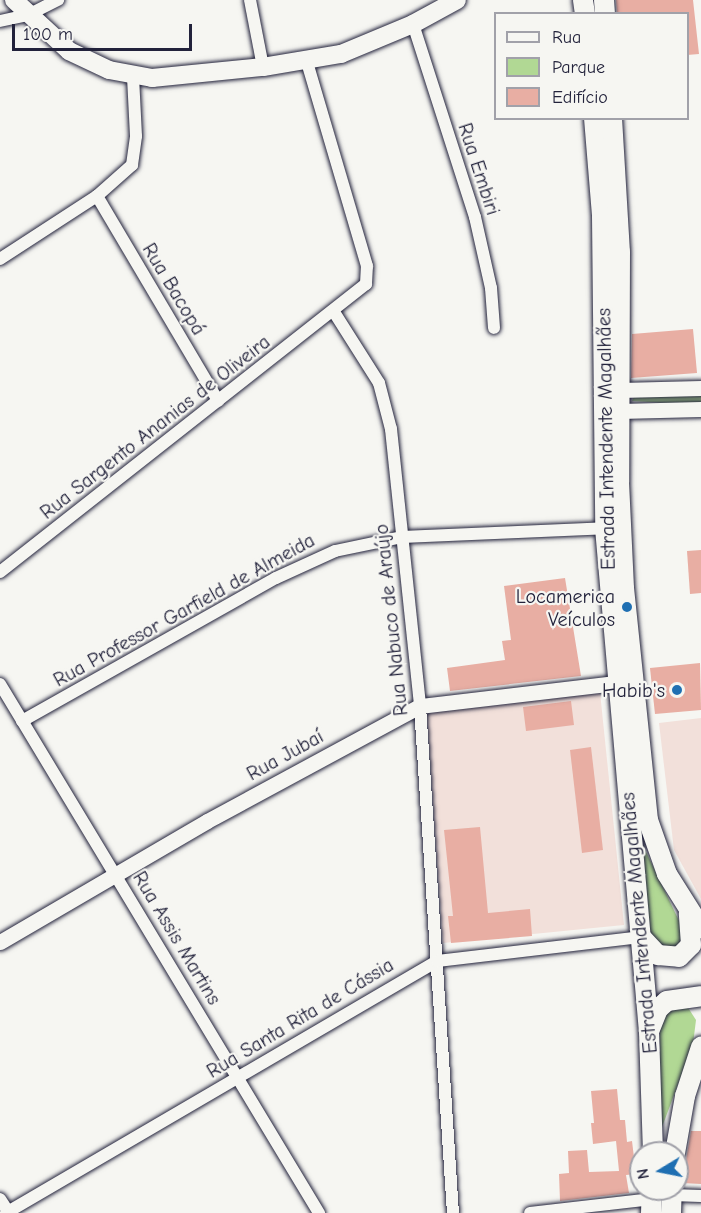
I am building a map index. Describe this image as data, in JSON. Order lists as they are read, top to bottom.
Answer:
{
  "streets": {
    "main road": ["Estrada Intendente Magalhães"],
    "street": [
      "Rua Embiri",
      "Rua Bacopá",
      "Rua Sargento Ananias de Oliveira",
      "Rua Professor Garfield de Almeida",
      "Rua Nabuco de Araújo",
      "Rua Jubaí",
      "Rua Assis Martins",
      "Rua Santa Rita de Cássia"
    ]
  },
  "crossings": [
    ["Rua Bacopá", "Rua Sargento Ananias de Oliveira"],
    ["Rua Sargento Ananias de Oliveira", "Rua Nabuco de Araújo"],
    ["Estrada Intendente Magalhães", "Rua Professor Garfield de Almeida"],
    ["Estrada Intendente Magalhães", "Rua Jubaí"],
    ["Estrada Intendente Magalhães", "Rua Santa Rita de Cássia"],
    ["Rua Professor Garfield de Almeida", "Rua Nabuco de Araújo"],
    ["Rua Professor Garfield de Almeida", "Rua Assis Martins"],
    ["Rua Nabuco de Araújo", "Rua Jubaí"],
    ["Rua Nabuco de Araújo", "Rua Santa Rita de Cássia"],
    ["Rua Jubaí", "Rua Assis Martins"],
    ["Rua Assis Martins", "Rua Santa Rita de Cássia"]
  ],
  "places": ["Locamerica Veículos", "Habib's"],
  "legend": ["Rua", "Parque", "Edifício"],
  "scale_bar": "100 m",
  "north": "left"
}
